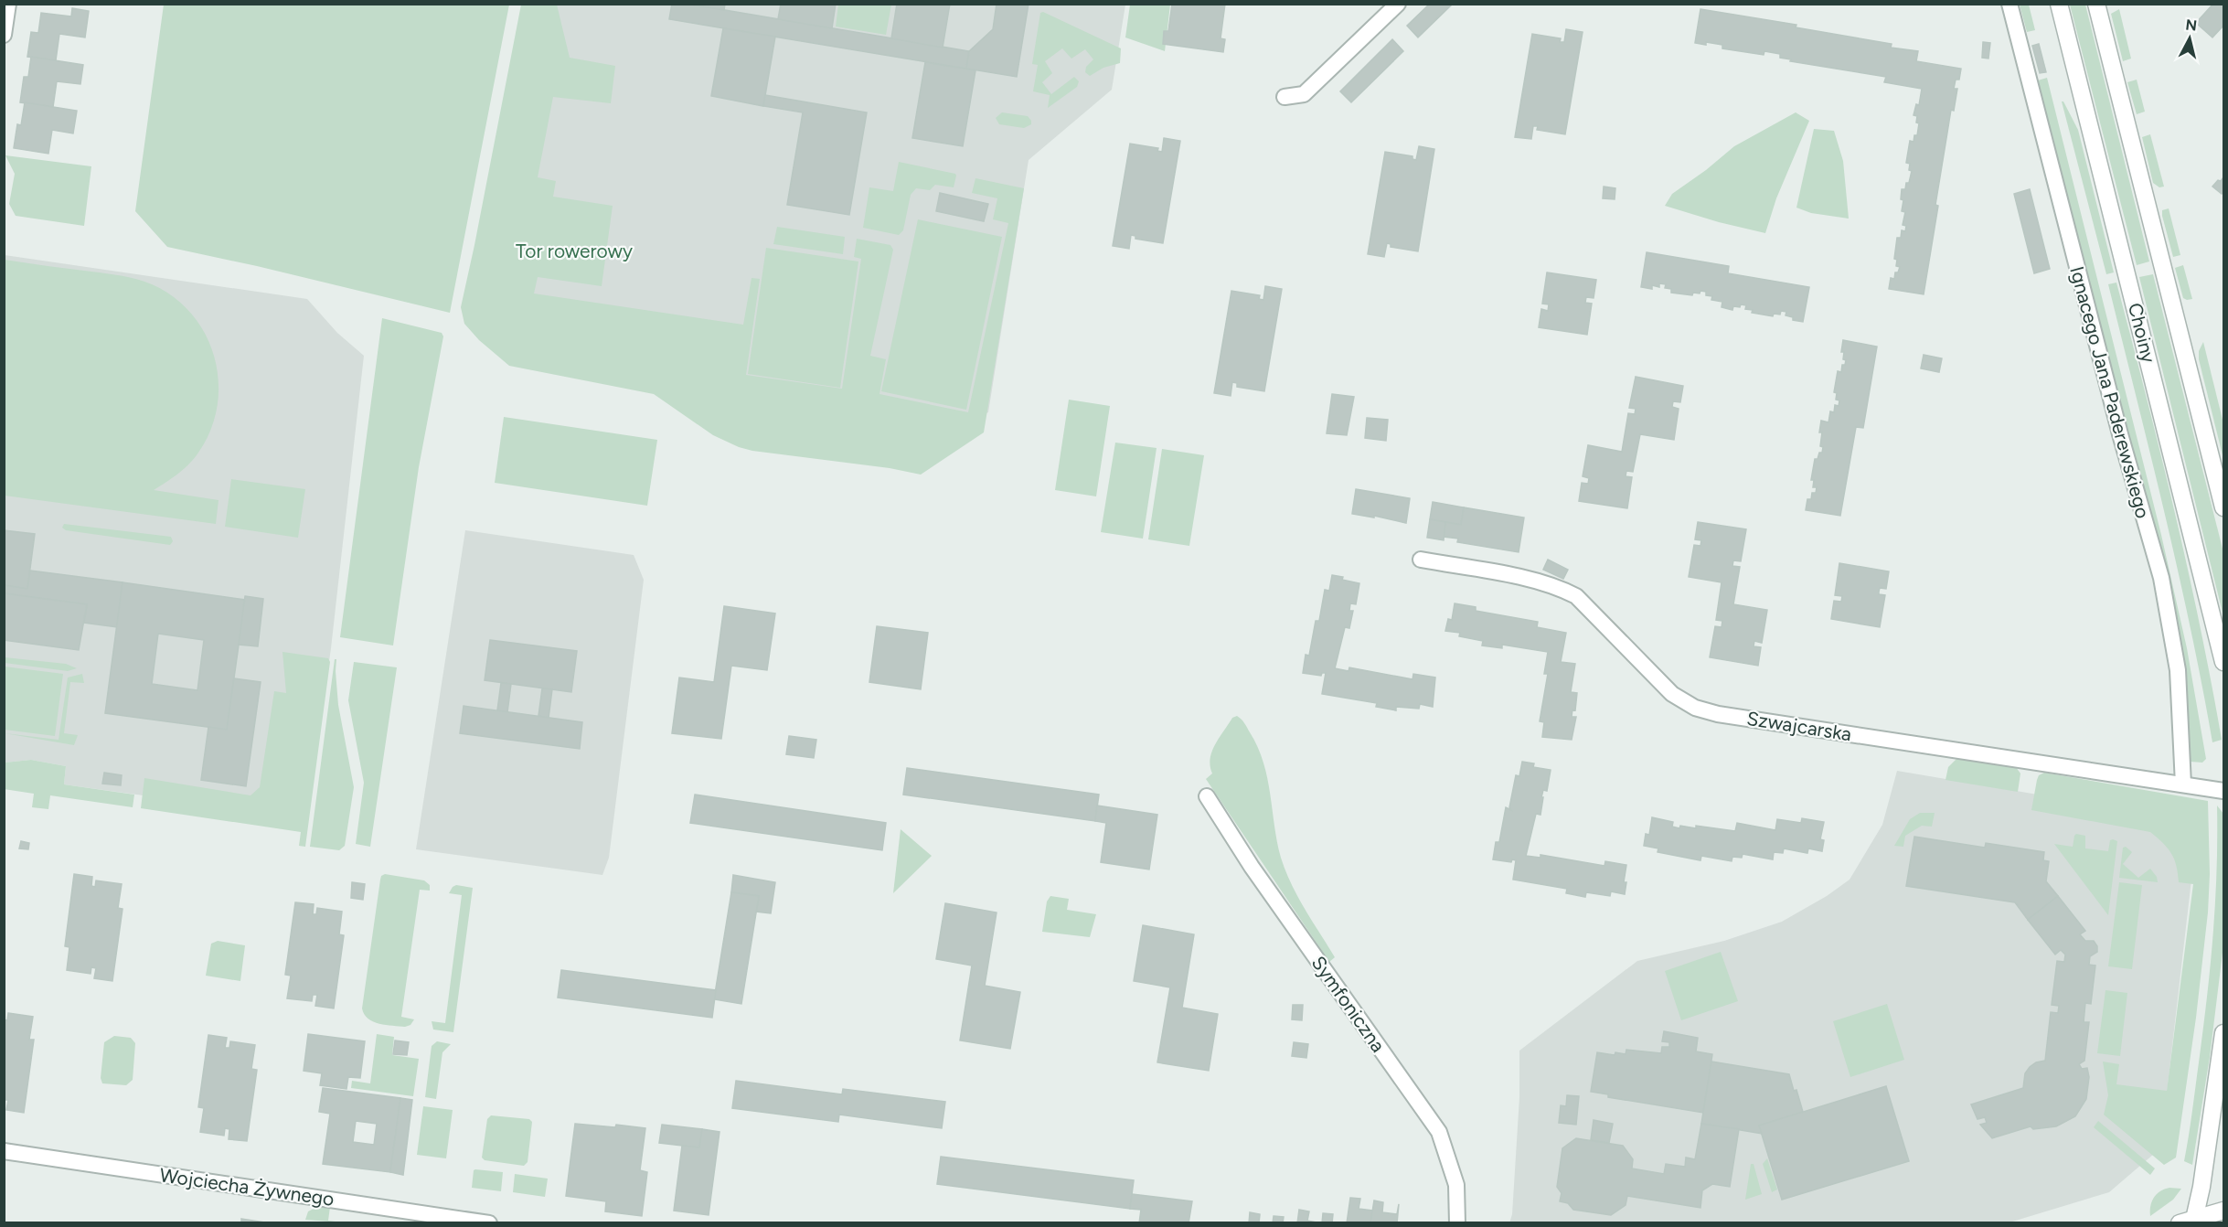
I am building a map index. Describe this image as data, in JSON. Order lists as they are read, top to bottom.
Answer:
{
  "streets": {
    "street": [
      "Choiny",
      "Ignacego Jana Paderewskiego",
      "Szwajcarska",
      "Symfoniczna",
      "Wojciecha Żywnego"
    ]
  },
  "crossings": [
    ["Ignacego Jana Paderewskiego", "Szwajcarska"]
  ],
  "parks": ["Tor rowerowy"],
  "north": "top"
}
